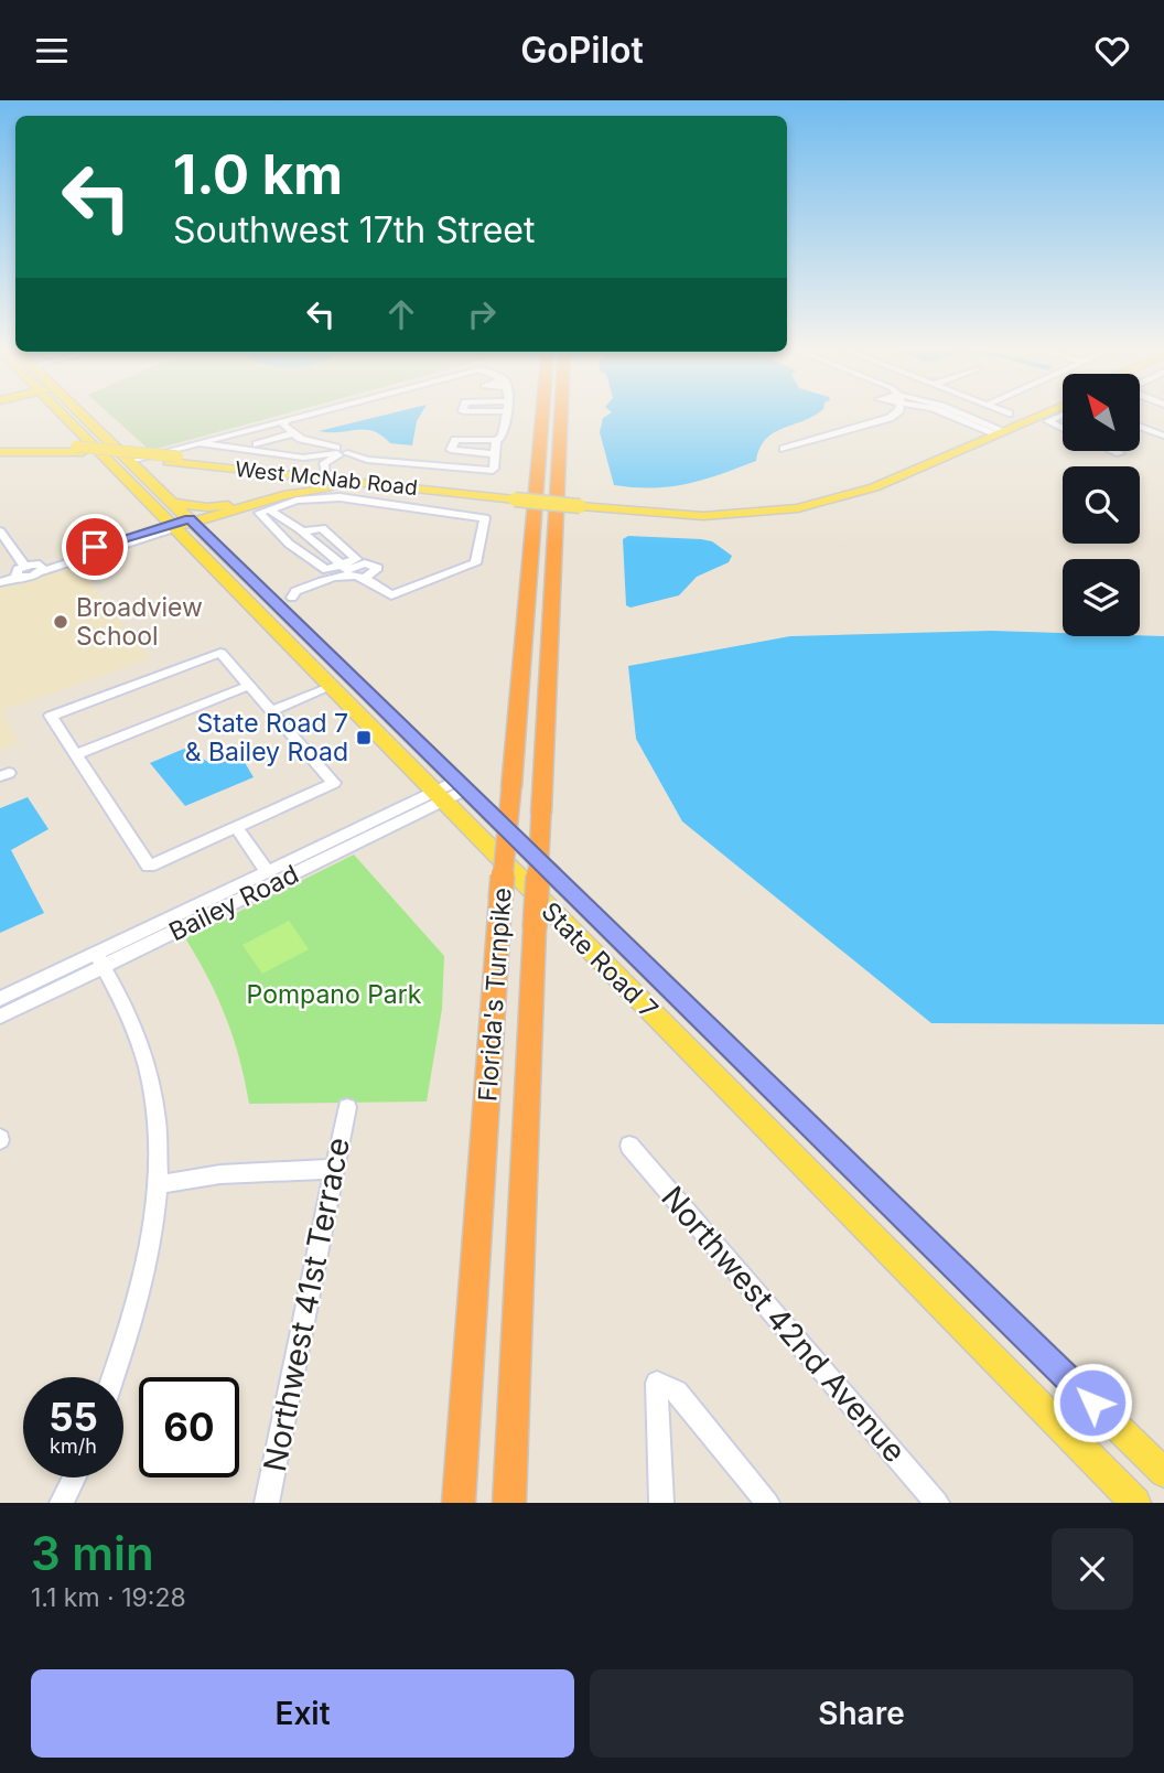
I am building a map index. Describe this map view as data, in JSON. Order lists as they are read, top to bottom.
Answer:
{
  "streets": {
    "highway": ["Florida's Turnpike"],
    "main road": ["West McNab Road", "State Road 7"],
    "street": ["Bailey Road", "Northwest 41st Terrace", "Northwest 42nd Avenue"]
  },
  "crossings": [
    ["West McNab Road", "State Road 7"],
    ["Bailey Road", "State Road 7"]
  ],
  "parks": ["Pompano Park"],
  "places": {
    "other": ["Broadview School"],
    "transit": ["State Road 7 & Bailey Road"]
  },
  "north": "top left",
  "page": {
    "header": "GoPilot",
    "turn": ["1.0 km", "Southwest 17th Street"],
    "speed": "55 km/h",
    "limit": "60",
    "heading": ["3 min", "1.1 km · 19:28"],
    "buttons": ["Exit", "Share"]
  }
}
